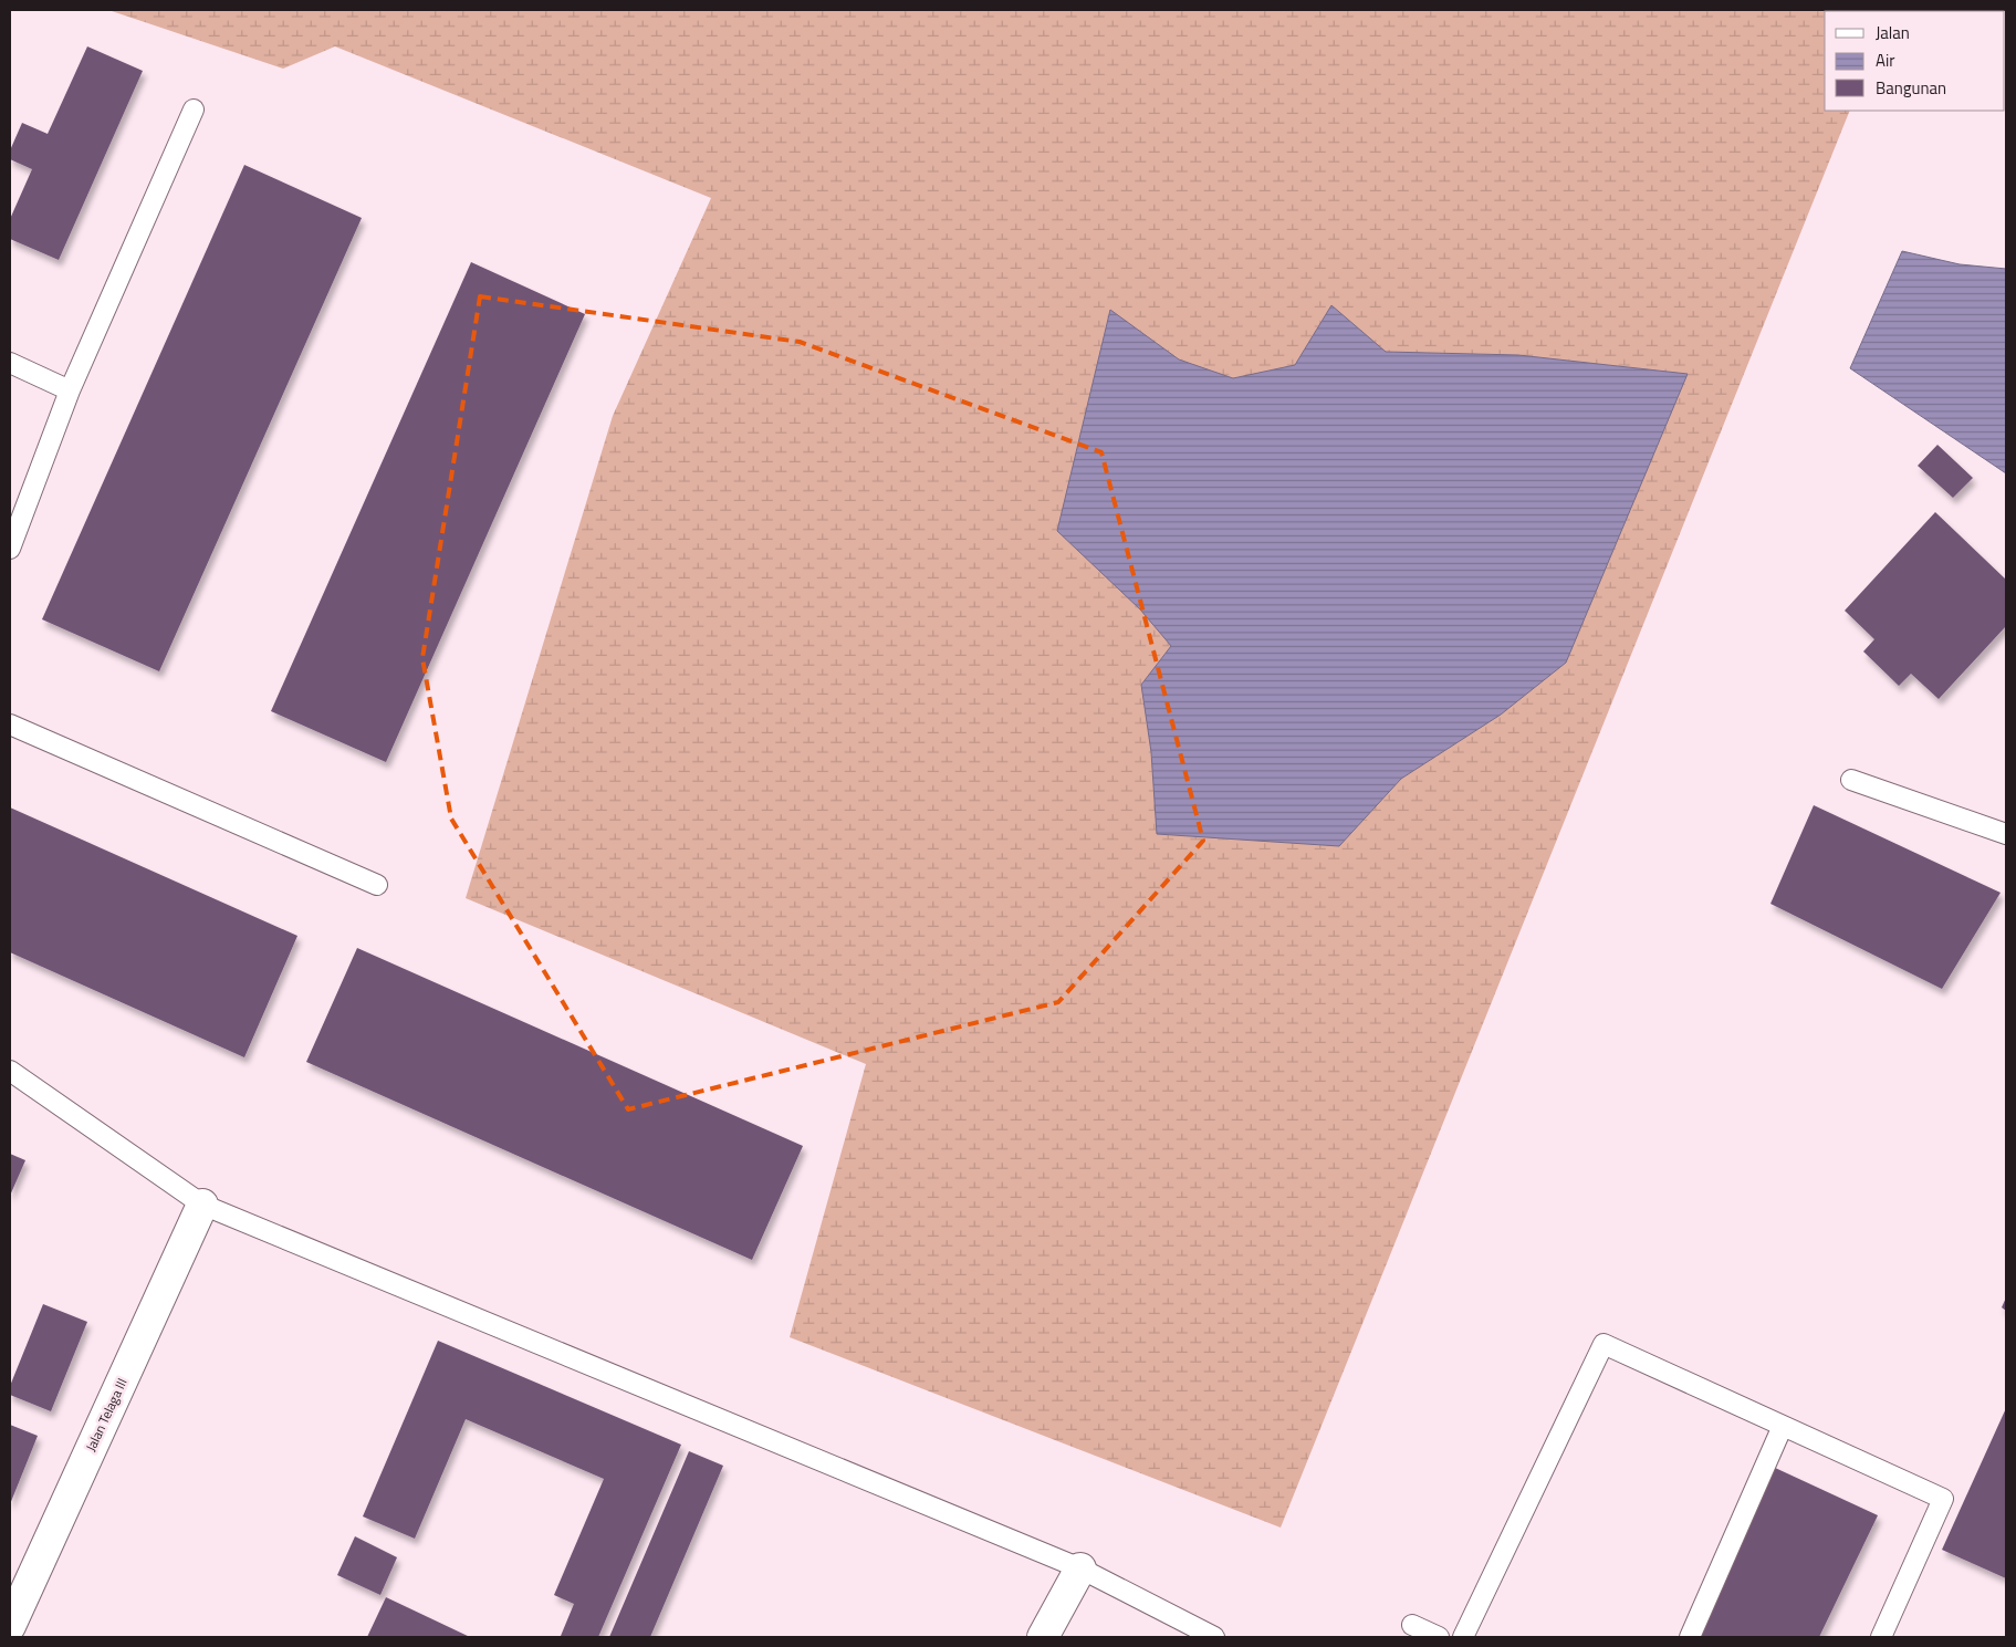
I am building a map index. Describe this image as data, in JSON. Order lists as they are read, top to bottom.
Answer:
{
  "streets": {
    "street": ["Jalan Telaga III"]
  },
  "legend": ["Jalan", "Air", "Bangunan"]
}
